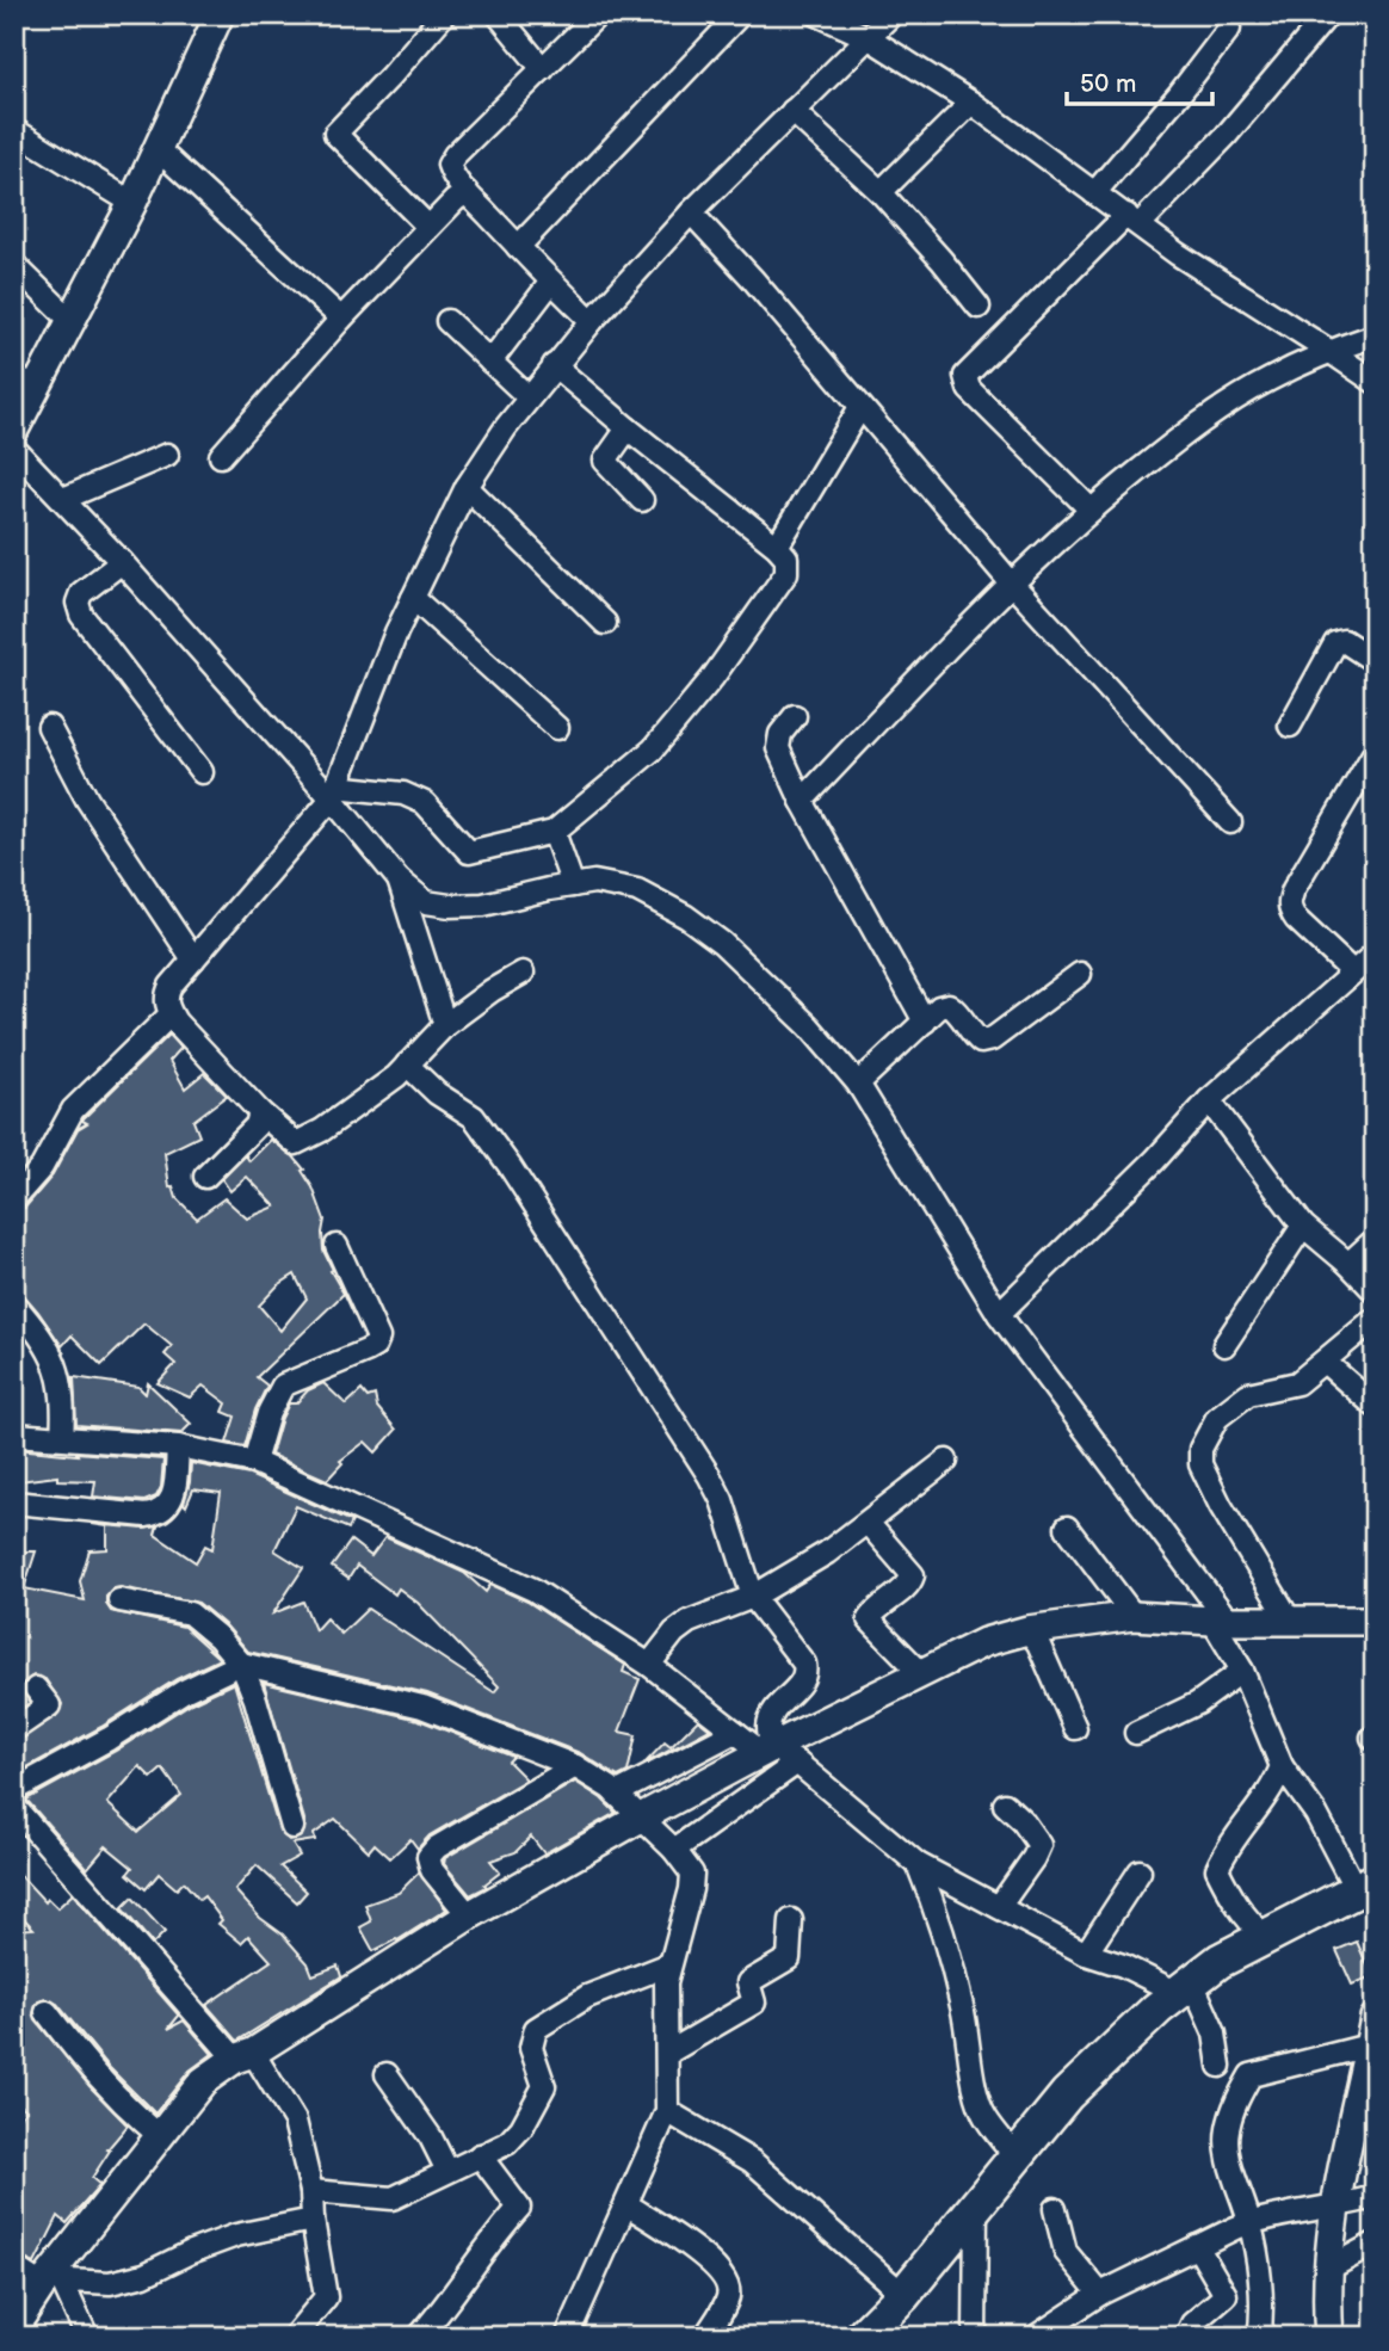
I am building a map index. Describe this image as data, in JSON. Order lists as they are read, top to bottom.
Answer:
{
  "scale_bar": "50 m"
}
